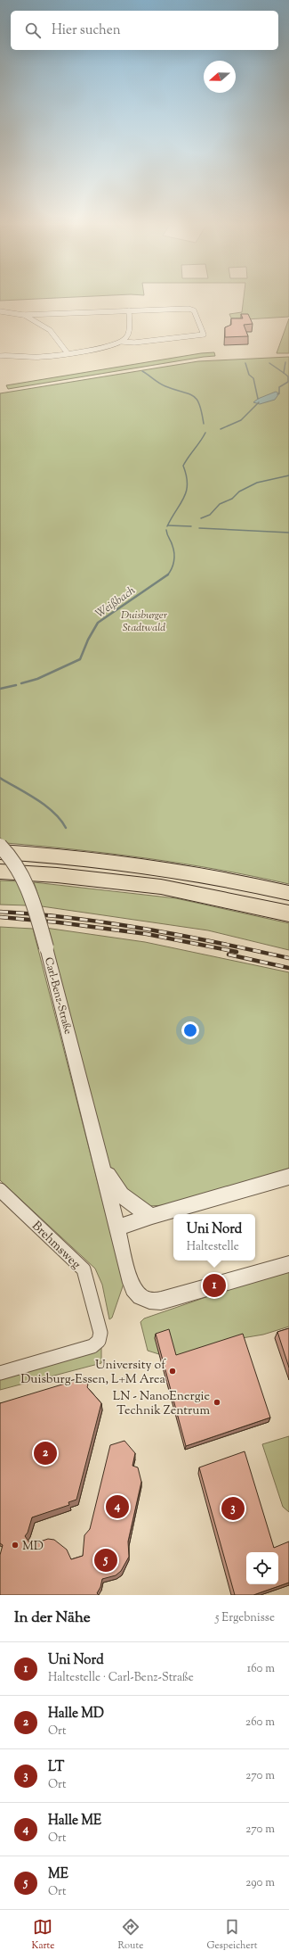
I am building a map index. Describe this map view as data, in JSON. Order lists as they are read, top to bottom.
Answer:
{
  "streets": {
    "street": ["Carl-Benz-Straße", "Brehmsweg"]
  },
  "water": ["Weißbach"],
  "parks": ["Duisburger Stadtwald"],
  "places": ["University of Duisburg-Essen, L+M Area", "LN - NanoEnergie Technik Zentrum", "MD"],
  "north": "left",
  "page": {
    "search": "Hier suchen",
    "popup": ["Uni Nord", "Haltestelle"],
    "pins": [
      "1",
      "2",
      "4",
      "3",
      "5"
    ],
    "heading": ["In der Nähe", "5 Ergebnisse"],
    "list": [
      {
        "mark": "1",
        "name": "Uni Nord",
        "note": "Haltestelle · Carl-Benz-Straße",
        "value": "160 m"
      },
      {
        "mark": "2",
        "name": "Halle MD",
        "note": "Ort",
        "value": "260 m"
      },
      {
        "mark": "3",
        "name": "LT",
        "note": "Ort",
        "value": "270 m"
      },
      {
        "mark": "4",
        "name": "Halle ME",
        "note": "Ort",
        "value": "270 m"
      },
      {
        "mark": "5",
        "name": "ME",
        "note": "Ort",
        "value": "290 m"
      }
    ],
    "nav": ["Karte", "Route", "Gespeichert"]
  }
}
